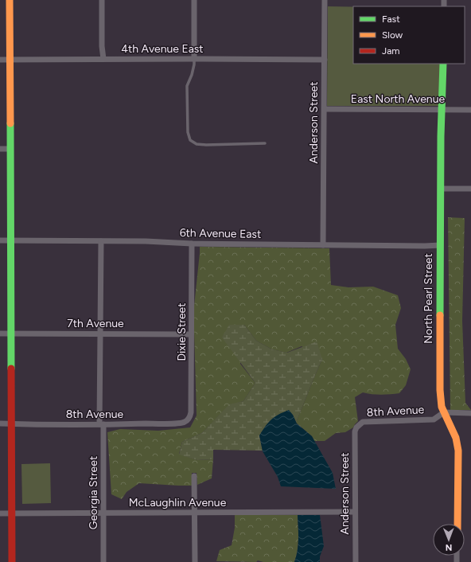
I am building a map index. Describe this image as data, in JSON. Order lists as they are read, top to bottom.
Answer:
{
  "streets": {
    "street": [
      "4th Avenue East",
      "East North Avenue",
      "Anderson Street",
      "6th Avenue East",
      "North Pearl Street",
      "7th Avenue",
      "Dixie Street",
      "8th Avenue",
      "Georgia Street",
      "McLaughlin Avenue"
    ]
  },
  "crossings": [
    ["4th Avenue East", "Anderson Street"],
    ["East North Avenue", "Anderson Street"],
    ["East North Avenue", "North Pearl Street"],
    ["Anderson Street", "6th Avenue East"],
    ["Anderson Street", "8th Avenue"],
    ["Anderson Street", "McLaughlin Avenue"],
    ["6th Avenue East", "North Pearl Street"],
    ["6th Avenue East", "Dixie Street"],
    ["6th Avenue East", "Georgia Street"],
    ["North Pearl Street", "8th Avenue"],
    ["7th Avenue", "Dixie Street"],
    ["7th Avenue", "Georgia Street"],
    ["Dixie Street", "8th Avenue"],
    ["8th Avenue", "Georgia Street"],
    ["Georgia Street", "McLaughlin Avenue"]
  ],
  "legend": ["Fast", "Slow", "Jam"],
  "north": "bottom"
}
